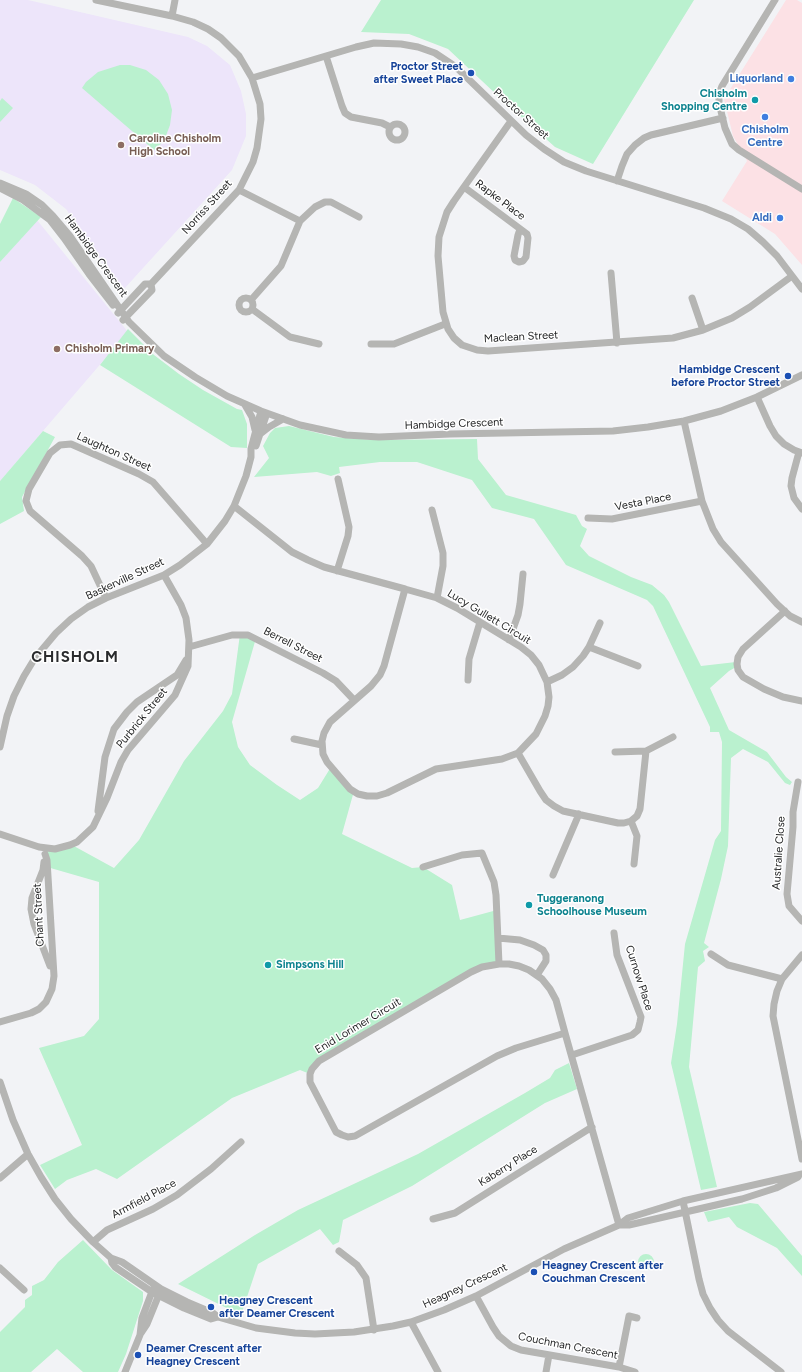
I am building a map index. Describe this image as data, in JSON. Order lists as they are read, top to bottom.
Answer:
{
  "streets": {
    "street": [
      "Proctor Street",
      "Rapke Place",
      "Norriss Street",
      "Hambidge Crescent",
      "Maclean Street",
      "Laughton Street",
      "Vesta Place",
      "Baskerville Street",
      "Lucy Gullett Circuit",
      "Berrell Street",
      "Purbrick Street",
      "Australie Close",
      "Chant Street",
      "Curnow Place",
      "Enid Lorimer Circuit",
      "Kaberry Place",
      "Armfield Place",
      "Heagney Crescent",
      "Couchman Crescent"
    ]
  },
  "crossings": [
    ["Proctor Street", "Norriss Street"],
    ["Proctor Street", "Maclean Street"],
    ["Rapke Place", "Maclean Street"],
    ["Norriss Street", "Hambidge Crescent"],
    ["Hambidge Crescent", "Baskerville Street"],
    ["Laughton Street", "Baskerville Street"],
    ["Baskerville Street", "Lucy Gullett Circuit"],
    ["Baskerville Street", "Purbrick Street"],
    ["Berrell Street", "Purbrick Street"],
    ["Purbrick Street", "Chant Street"],
    ["Curnow Place", "Enid Lorimer Circuit"],
    ["Enid Lorimer Circuit", "Kaberry Place"],
    ["Enid Lorimer Circuit", "Heagney Crescent"],
    ["Armfield Place", "Heagney Crescent"],
    ["Heagney Crescent", "Couchman Crescent"]
  ],
  "districts": ["CHISHOLM"],
  "places": [
    "Proctor Street after Sweet Place",
    "Liquorland",
    "Chisholm Shopping Centre",
    "Chisholm Centre",
    "Caroline Chisholm High School",
    "Aldi",
    "Chisholm Primary",
    "Hambidge Crescent before Proctor Street",
    "Tuggeranong Schoolhouse Museum",
    "Simpsons Hill",
    "Heagney Crescent after Couchman Crescent",
    "Heagney Crescent after Deamer Crescent",
    "Deamer Crescent after Heagney Crescent"
  ]
}
